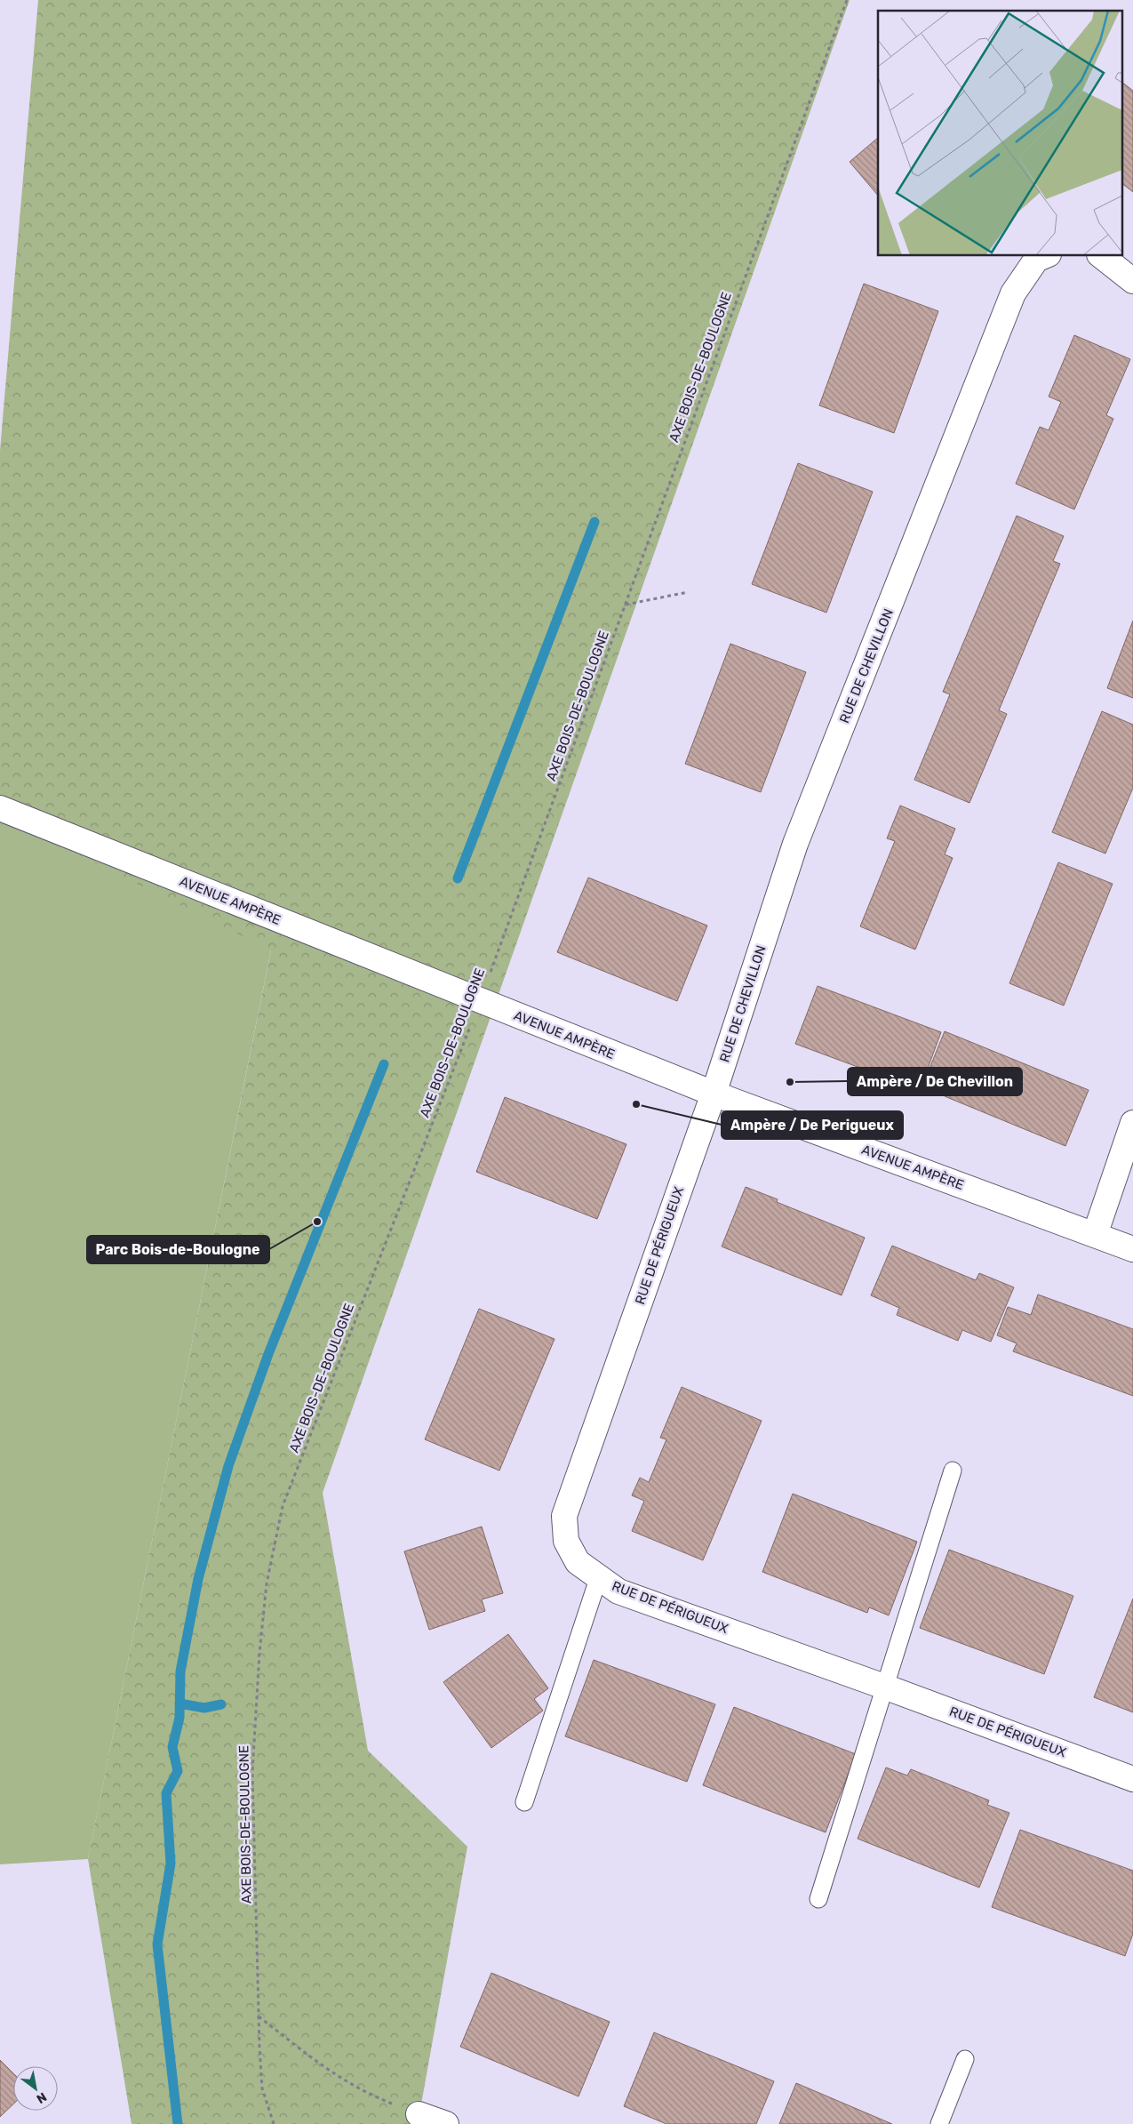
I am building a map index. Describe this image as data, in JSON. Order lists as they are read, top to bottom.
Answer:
{
  "streets": {
    "street": ["RUE DE CHEVILLON", "AVENUE AMPÈRE", "RUE DE PÉRIGUEUX"],
    "path": ["AXE BOIS-DE-BOULOGNE"]
  },
  "crossings": [
    ["AXE BOIS-DE-BOULOGNE", "AVENUE AMPÈRE"],
    ["RUE DE CHEVILLON", "AVENUE AMPÈRE"],
    ["RUE DE CHEVILLON", "RUE DE PÉRIGUEUX"],
    ["AVENUE AMPÈRE", "RUE DE PÉRIGUEUX"]
  ],
  "places": ["Ampère / De Chevillon", "Ampère / De Perigueux", "Parc Bois-de-Boulogne"],
  "north": "bottom right"
}
